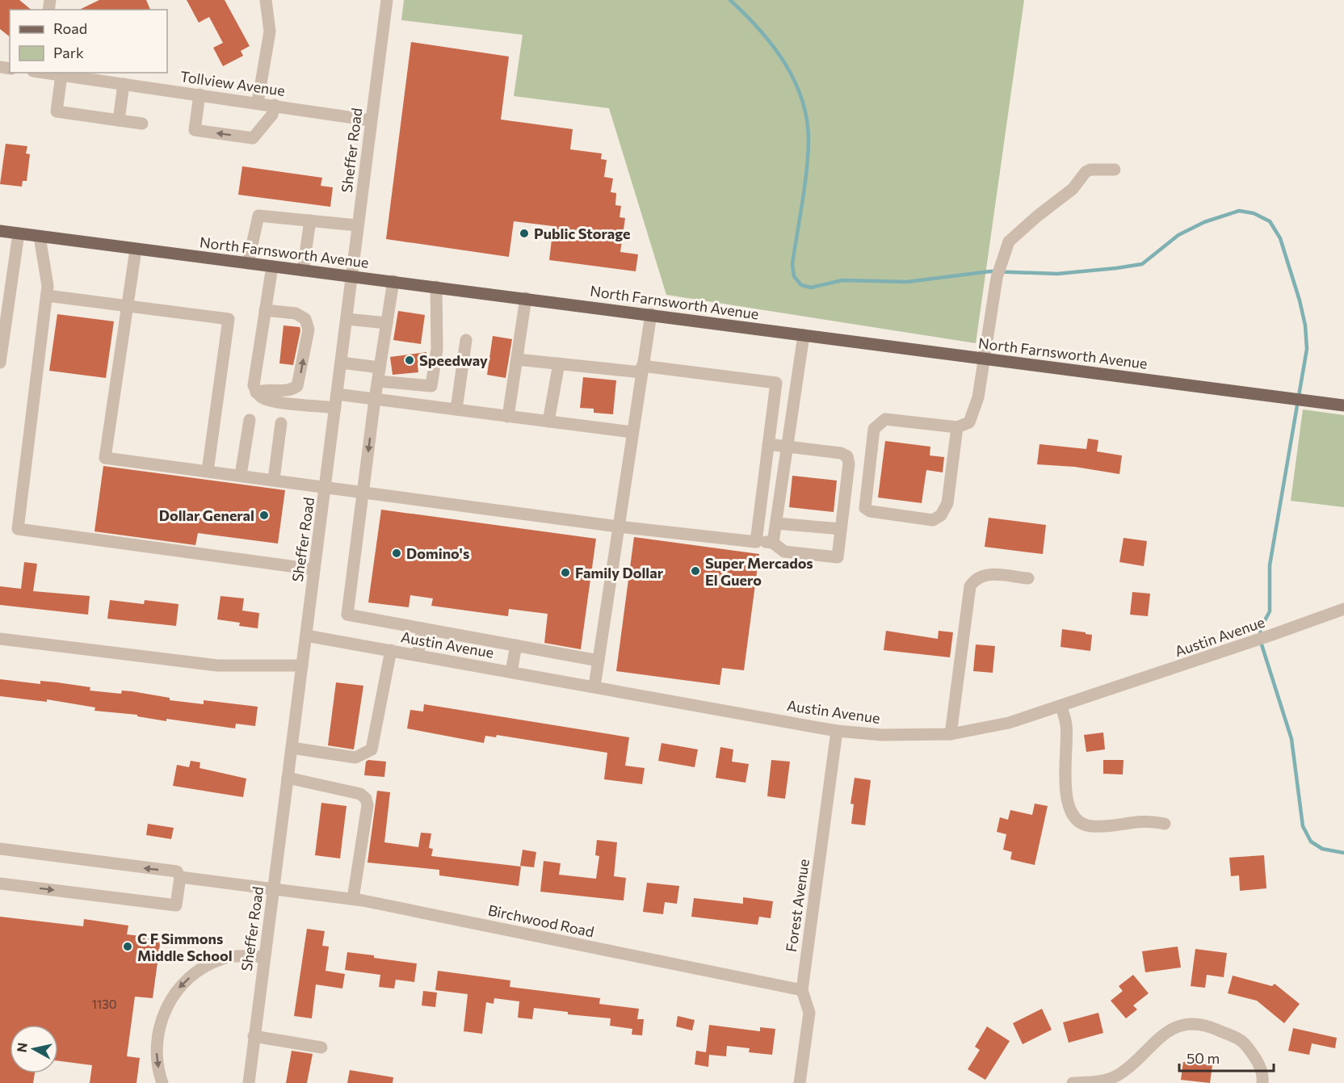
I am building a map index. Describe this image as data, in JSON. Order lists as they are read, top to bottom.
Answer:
{
  "streets": {
    "main road": ["North Farnsworth Avenue"],
    "street": [
      "Tollview Avenue",
      "Sheffer Road",
      "Austin Avenue",
      "Forest Avenue",
      "Birchwood Road"
    ]
  },
  "crossings": [
    ["Tollview Avenue", "Sheffer Road"],
    ["Sheffer Road", "North Farnsworth Avenue"],
    ["Sheffer Road", "Austin Avenue"],
    ["Sheffer Road", "Birchwood Road"],
    ["Austin Avenue", "Forest Avenue"],
    ["Forest Avenue", "Birchwood Road"]
  ],
  "places": [
    "Public Storage",
    "Speedway",
    "Dollar General",
    "Domino's",
    "Super Mercados El Guero",
    "Family Dollar",
    "C F Simmons Middle School"
  ],
  "house_numbers": ["1130"],
  "legend": ["Road", "Park"],
  "scale_bar": "50 m",
  "north": "left"
}
